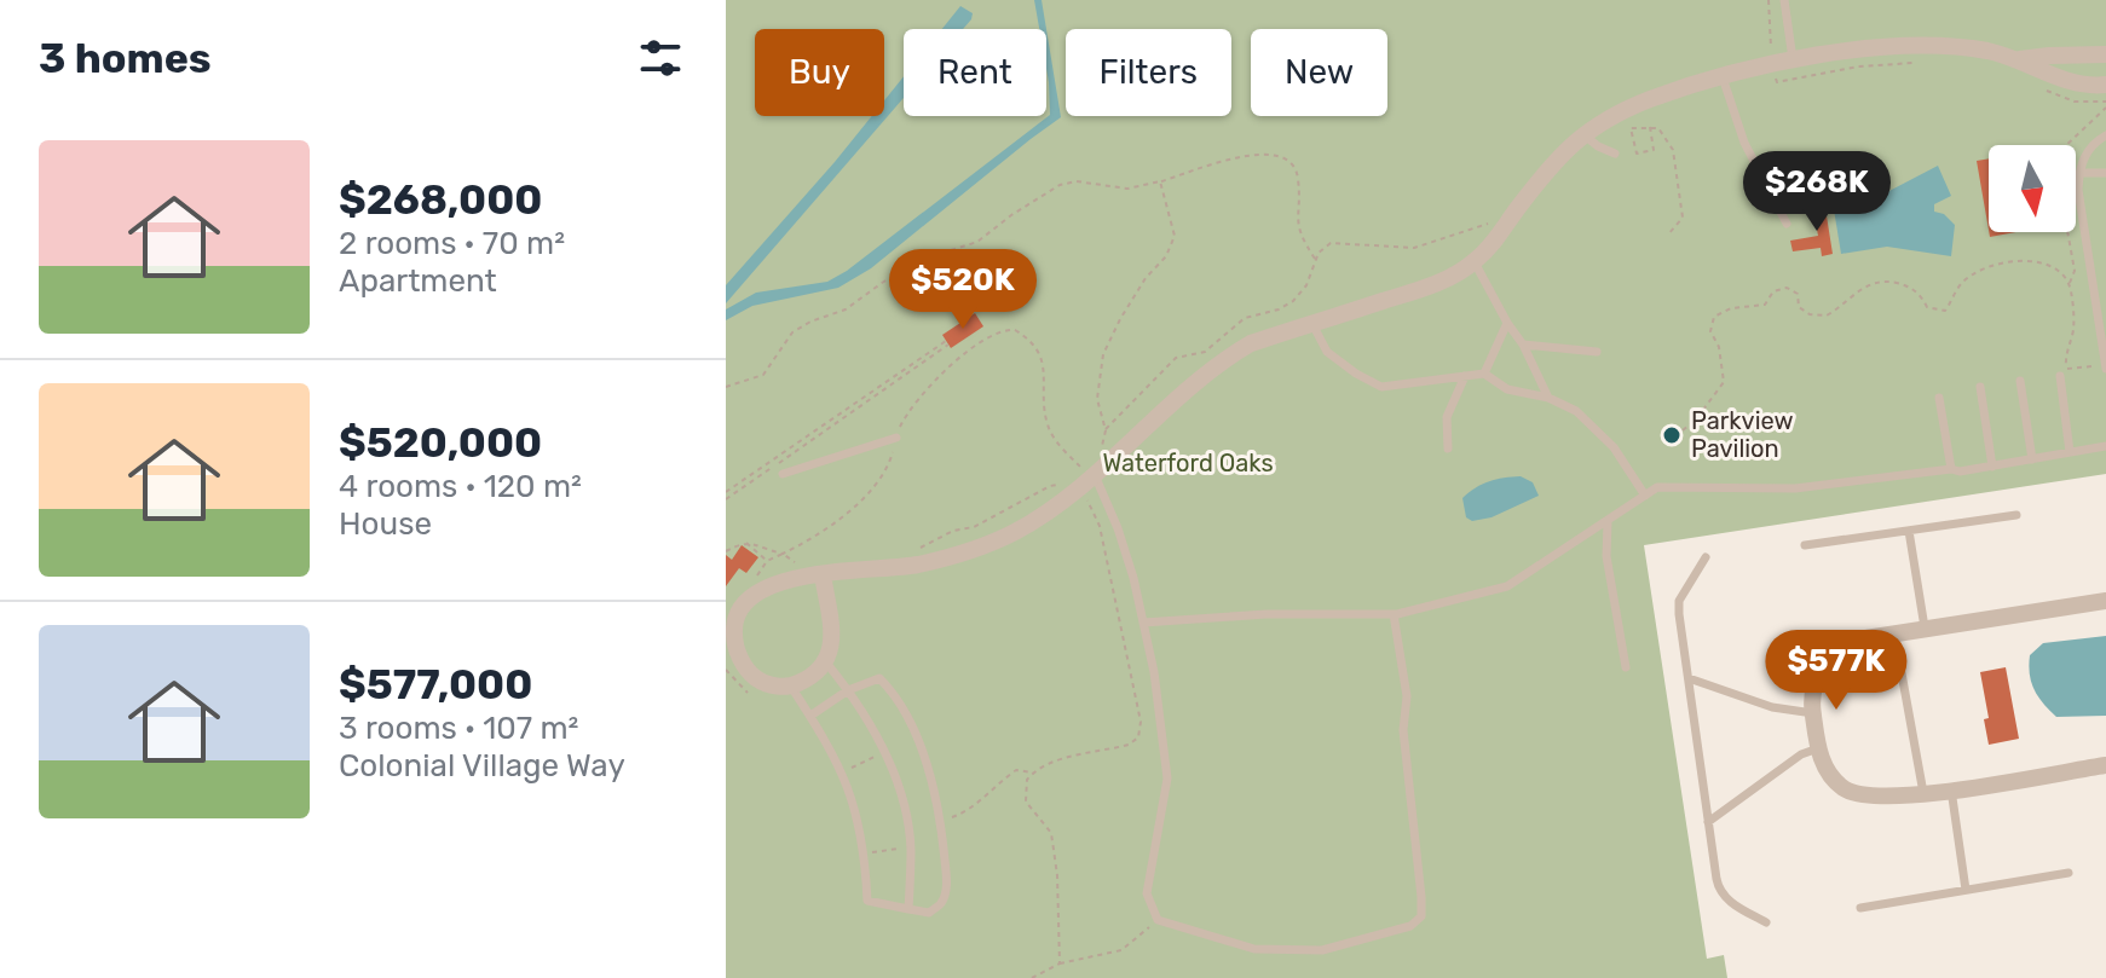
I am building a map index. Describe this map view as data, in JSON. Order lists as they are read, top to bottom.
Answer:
{
  "parks": ["Waterford Oaks"],
  "places": ["Parkview Pavilion"],
  "north": "bottom",
  "page": {
    "heading": "3 homes",
    "chip": [
      "Buy",
      "Rent",
      "Filters",
      "New"
    ],
    "list": [
      {
        "name": "$268,000",
        "note": "2 rooms · 70 m² · Apartment"
      },
      {
        "name": "$520,000",
        "note": "4 rooms · 120 m² · House"
      },
      {
        "name": "$577,000",
        "note": "3 rooms · 107 m² · Colonial Village Way"
      }
    ],
    "price": ["$268K", "$520K", "$577K"]
  }
}
